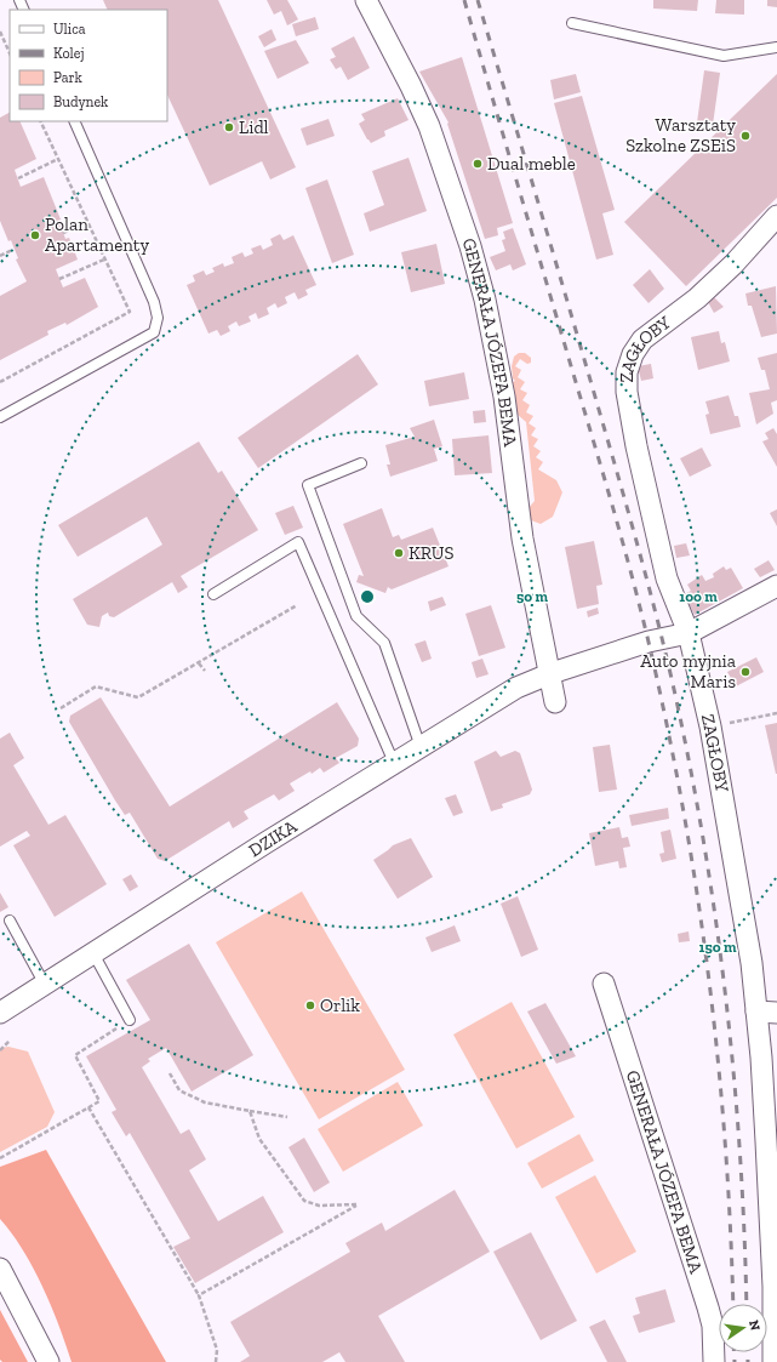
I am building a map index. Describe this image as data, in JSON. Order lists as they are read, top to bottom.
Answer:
{
  "streets": {
    "street": ["GENERAŁA JÓZEFA BEMA", "ZAGŁOBY", "DZIKA"]
  },
  "crossings": [
    ["GENERAŁA JÓZEFA BEMA", "DZIKA"],
    ["ZAGŁOBY", "DZIKA"]
  ],
  "places": [
    "Lidl",
    "Warsztaty Szkolne ZSEiS",
    "Dual meble",
    "Polan Apartamenty",
    "KRUS",
    "Auto myjnia Maris",
    "Orlik"
  ],
  "legend": [
    "Ulica",
    "Kolej",
    "Park",
    "Budynek"
  ],
  "north": "right",
  "rings": ["50 m", "100 m", "150 m"]
}
